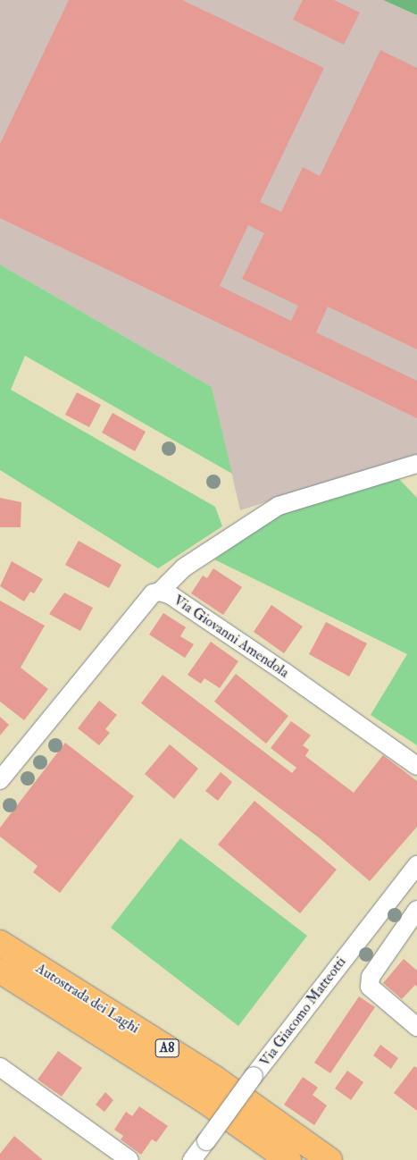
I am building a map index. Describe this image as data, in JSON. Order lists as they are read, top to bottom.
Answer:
{
  "streets": {
    "highway": ["Autostrada dei Laghi", "A8"],
    "street": ["Via Giovanni Amendola", "Via Giacomo Matteotti"]
  }
}
